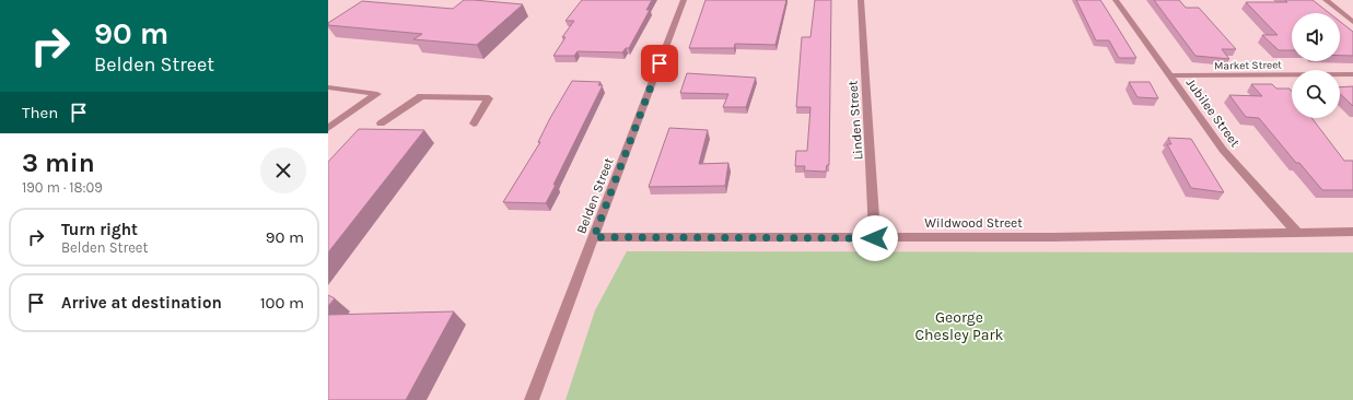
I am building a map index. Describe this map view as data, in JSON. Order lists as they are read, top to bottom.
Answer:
{
  "streets": {
    "street": [
      "Market Street",
      "Jubilee Street",
      "Linden Street",
      "Belden Street",
      "Wildwood Street"
    ]
  },
  "crossings": [
    ["Market Street", "Jubilee Street"],
    ["Jubilee Street", "Wildwood Street"],
    ["Linden Street", "Wildwood Street"],
    ["Belden Street", "Wildwood Street"]
  ],
  "parks": ["George Chesley Park"],
  "page": {
    "turn": ["90 m", "Belden Street"],
    "then": "Then",
    "heading": ["3 min", "190 m · 18:09"],
    "list": [
      {
        "name": "Turn right",
        "note": "Belden Street",
        "value": "90 m"
      },
      {
        "name": "Arrive at destination",
        "value": "100 m"
      }
    ]
  }
}
